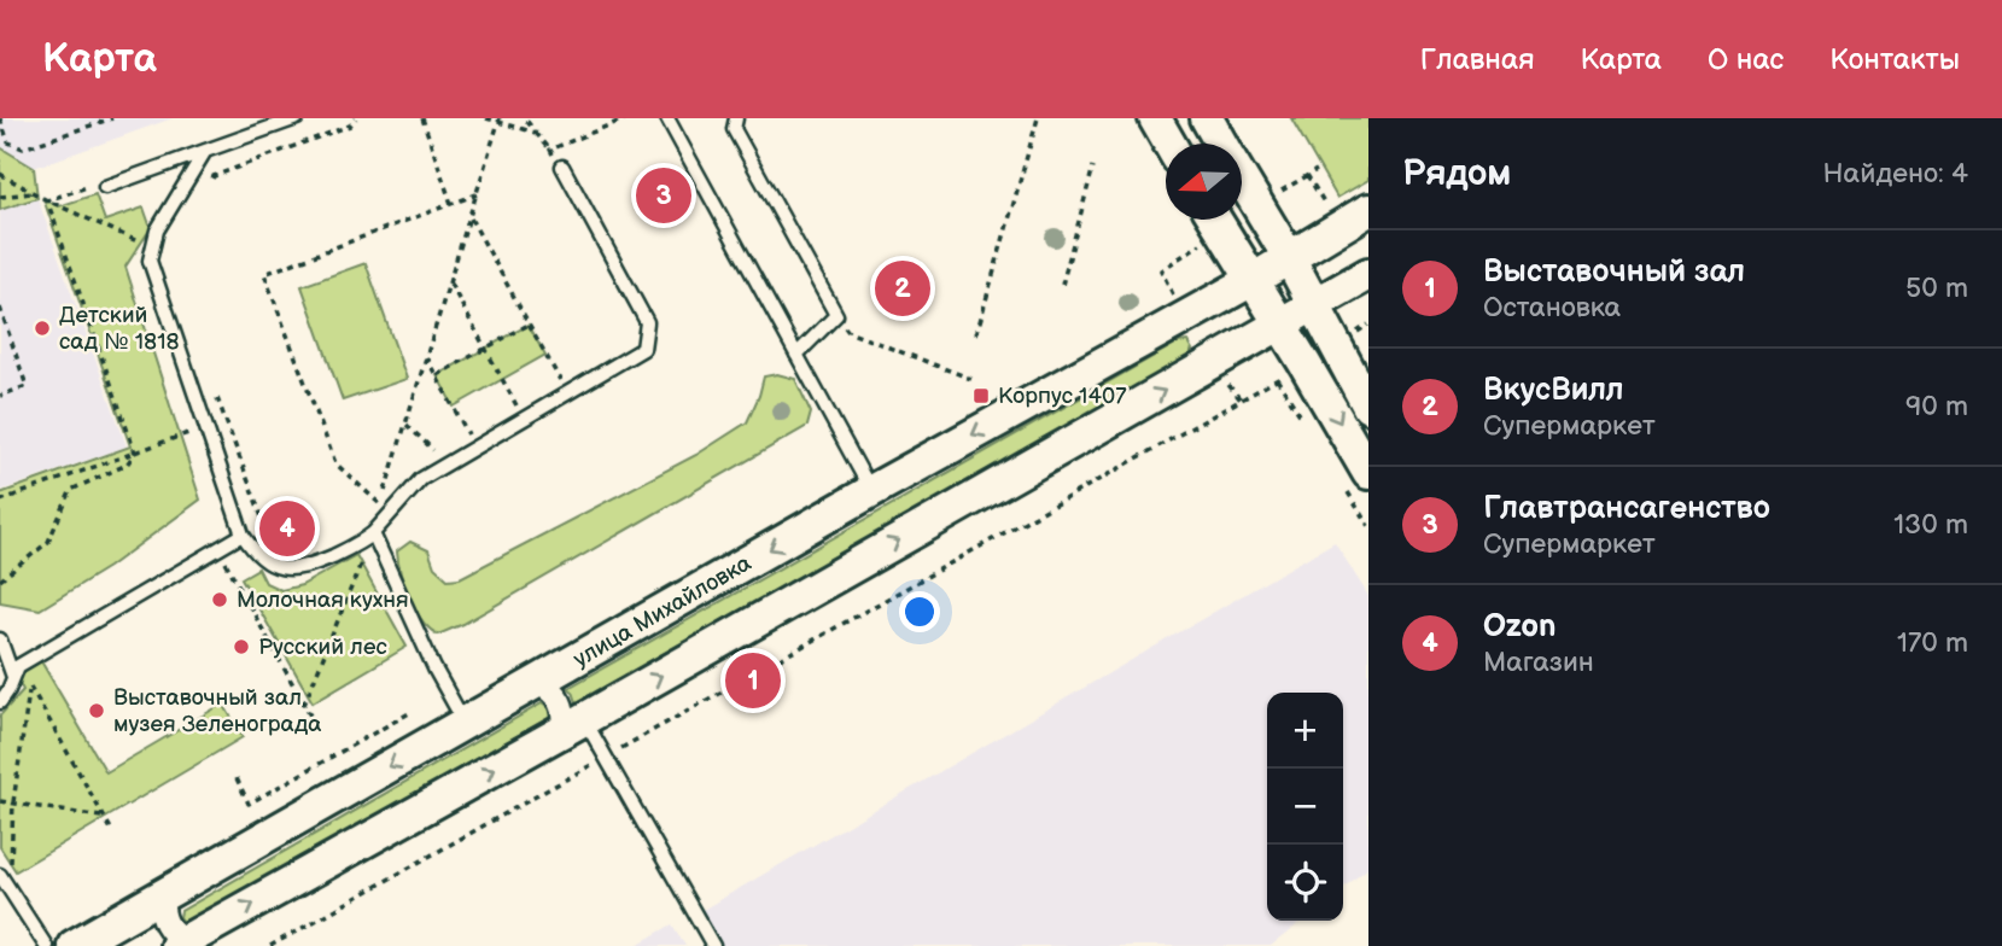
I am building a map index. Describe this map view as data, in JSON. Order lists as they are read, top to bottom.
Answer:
{
  "streets": {
    "main road": ["улица Михайловка"]
  },
  "places": {
    "other": [
      "Детский сад № 1818",
      "Молочная кухня",
      "Русский лес",
      "Выставочный зал музея Зеленограда"
    ],
    "transit": ["Корпус 1407"]
  },
  "north": "left",
  "page": {
    "header": "Карта",
    "nav": [
      "Главная",
      "Карта",
      "О нас",
      "Контакты"
    ],
    "heading": ["Рядом", "Найдено: 4"],
    "pins": [
      "3",
      "2",
      "4",
      "1"
    ],
    "list": [
      {
        "mark": "1",
        "name": "Выставочный зал",
        "note": "Остановка",
        "value": "50 m"
      },
      {
        "mark": "2",
        "name": "ВкусВилл",
        "note": "Супермаркет",
        "value": "90 m"
      },
      {
        "mark": "3",
        "name": "Главтрансагенство",
        "note": "Супермаркет",
        "value": "130 m"
      },
      {
        "mark": "4",
        "name": "Ozon",
        "note": "Магазин",
        "value": "170 m"
      }
    ],
    "map_buttons": ["+", "−"]
  }
}
